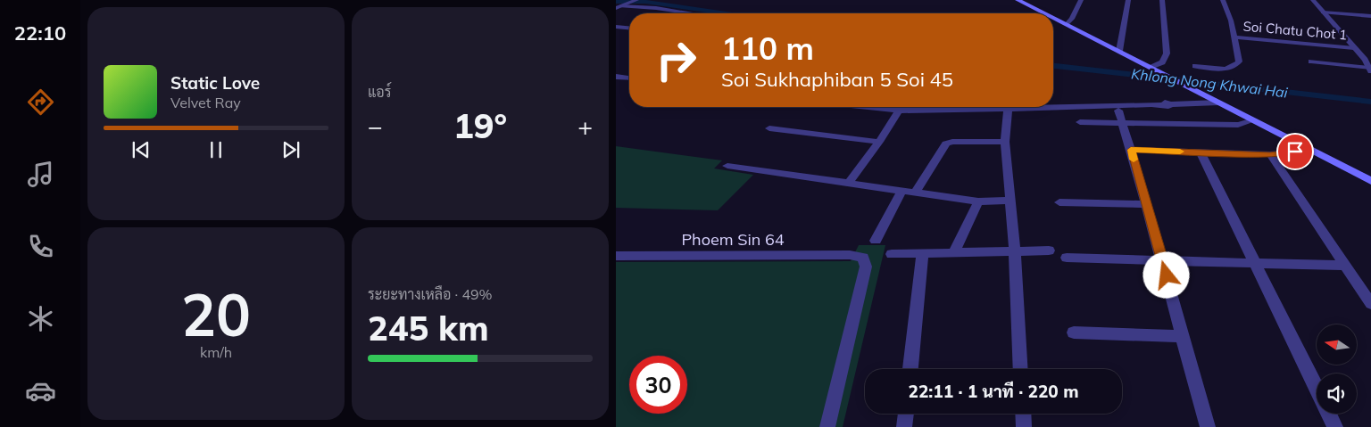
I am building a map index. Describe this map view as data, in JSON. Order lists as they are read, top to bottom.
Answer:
{
  "streets": {
    "street": ["Soi Chatu Chot 1", "Phoem Sin 64"]
  },
  "water": ["Khlong Nong Khwai Hai"],
  "north": "left",
  "page": {
    "tabs": "22:10",
    "tile": [
      "แอร์",
      ["20", "km/h"],
      ["ระยะทางเหลือ · 49%", "245 km"]
    ],
    "turn": ["110 m", "Soi Sukhaphiban 5 Soi 45"],
    "song": ["Static Love", "Velvet Ray"],
    "heat": ["−", "19°", "+"],
    "limit": "30",
    "trip": "22:11 · 1 นาที · 220 m"
  }
}
